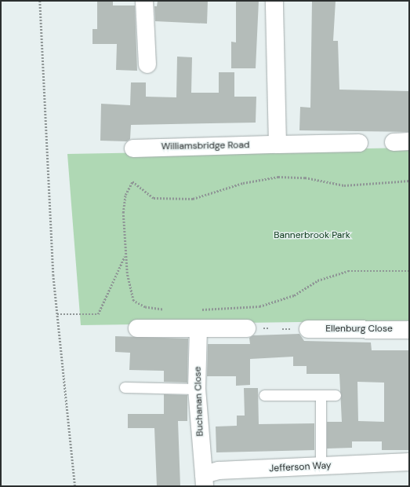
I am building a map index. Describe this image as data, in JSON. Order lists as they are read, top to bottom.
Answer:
{
  "streets": {
    "street": [
      "Williamsbridge Road",
      "Ellenburg Close",
      "Buchanan Close",
      "Jefferson Way"
    ]
  },
  "crossings": [
    ["Buchanan Close", "Jefferson Way"]
  ],
  "parks": ["Bannerbrook Park"]
}
